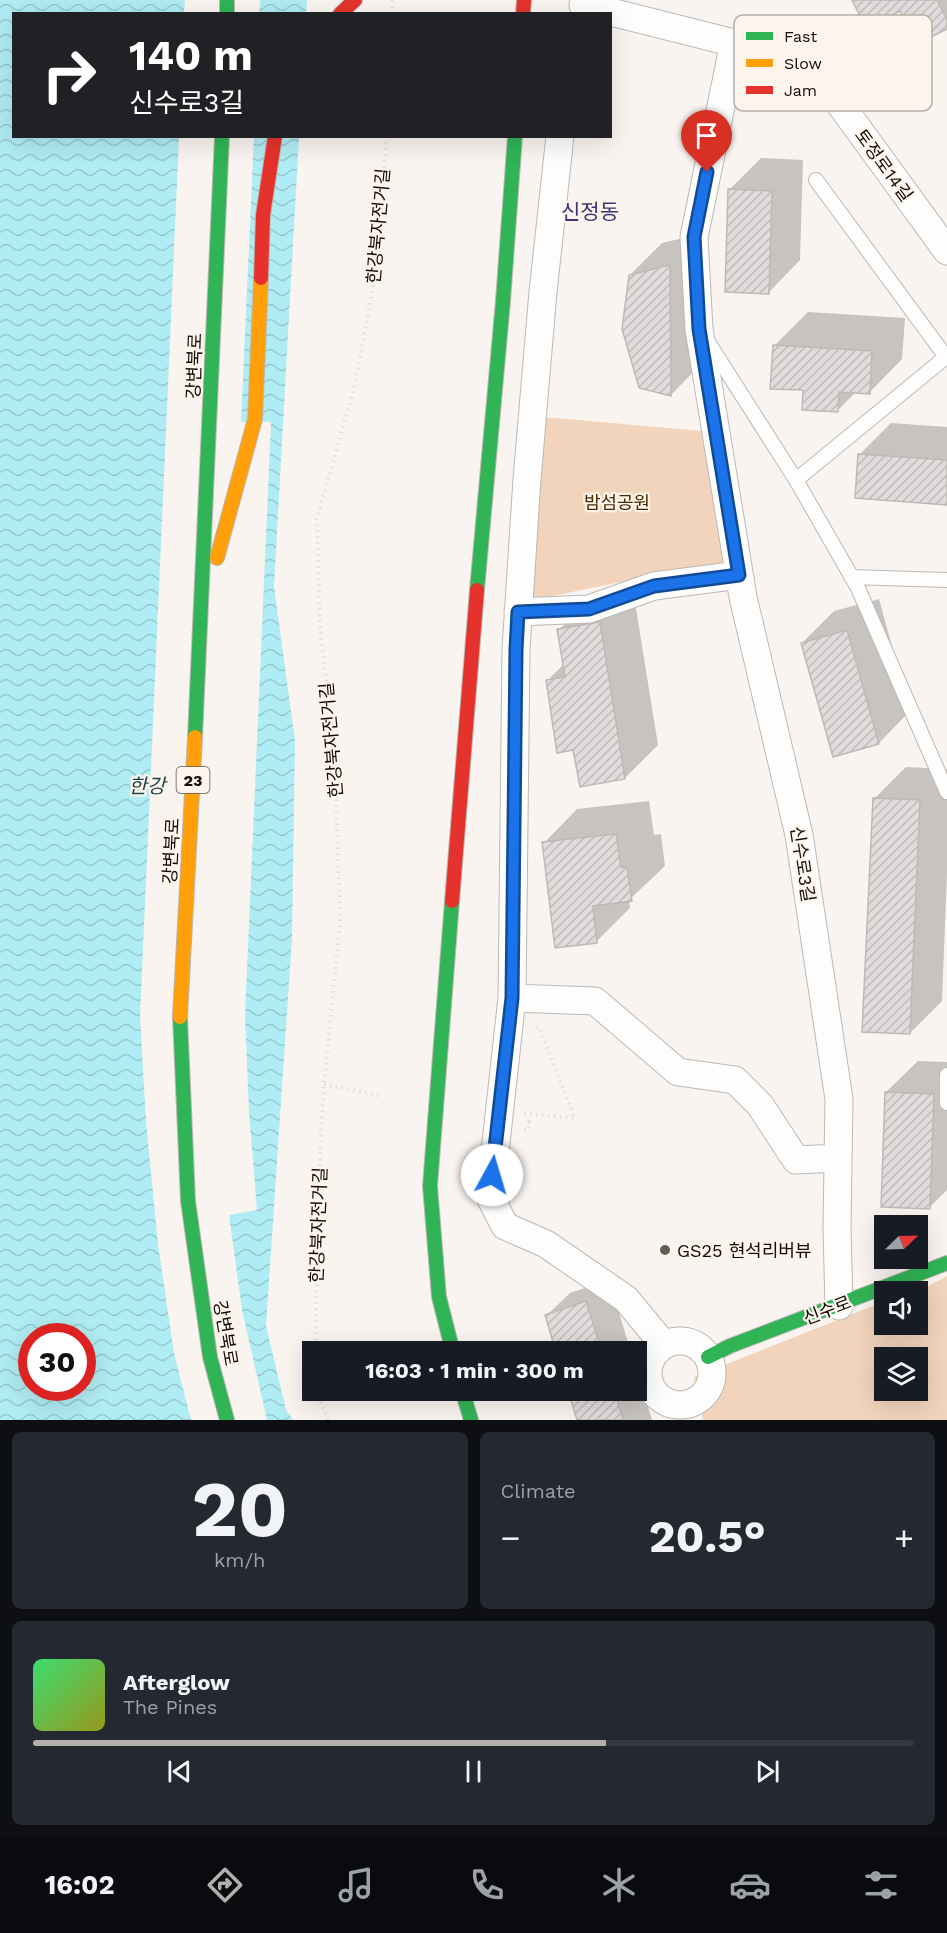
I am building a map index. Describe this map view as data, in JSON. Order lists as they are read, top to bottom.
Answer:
{
  "streets": {
    "main road": ["강변북로", "23", "신수로"],
    "street": ["토정로14길", "신수로3길"],
    "path": ["한강북자전거길"]
  },
  "crossings": [
    ["토정로14길", "신수로3길"],
    ["신수로3길", "신수로"]
  ],
  "districts": ["신정동"],
  "water": ["한강"],
  "parks": ["밤섬공원"],
  "places": ["GS25 현석리버뷰"],
  "legend": ["Fast", "Slow", "Jam"],
  "north": "top right",
  "page": {
    "turn": ["140 m", "신수로3길"],
    "limit": "30",
    "trip": "16:03 · 1 min · 300 m",
    "tile": [
      ["20", "km/h"],
      "Climate"
    ],
    "heat": ["−", "20.5°", "+"],
    "song": ["Afterglow", "The Pines"],
    "tabs": "16:02"
  }
}
